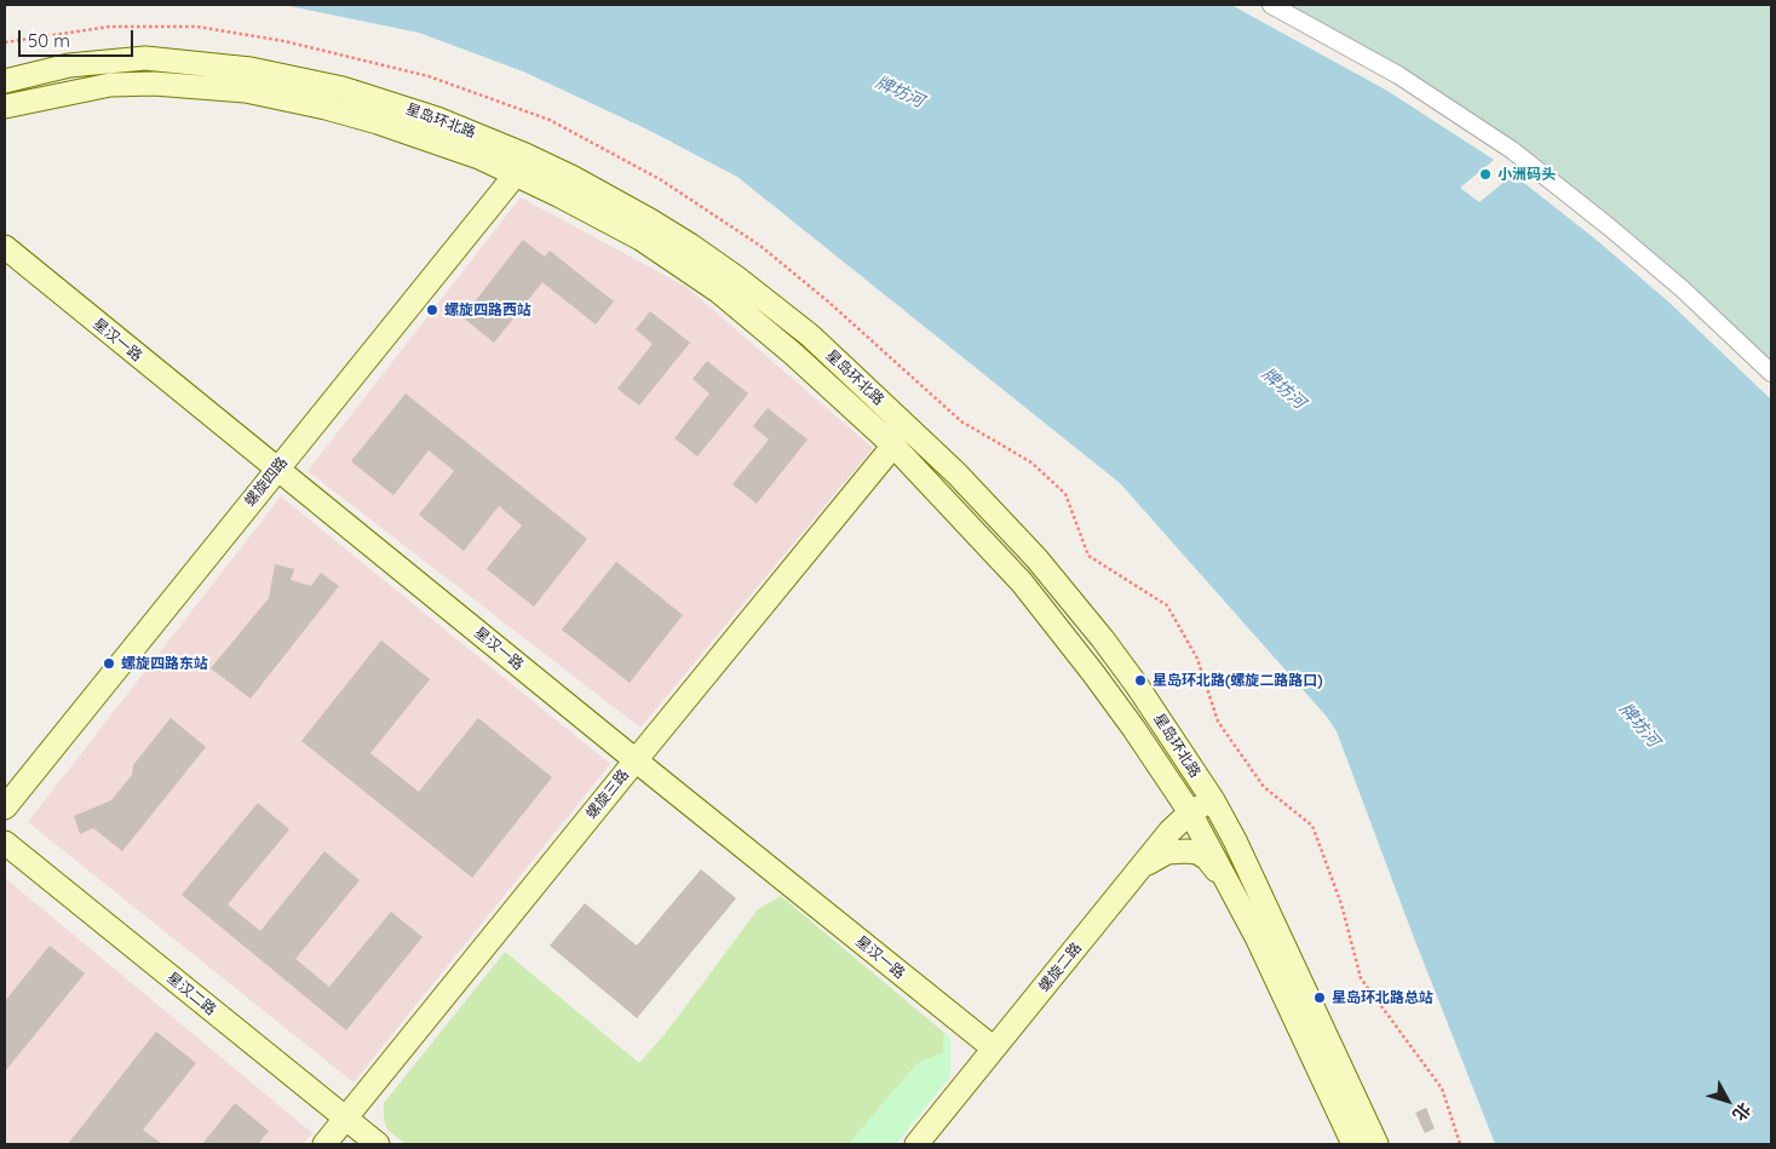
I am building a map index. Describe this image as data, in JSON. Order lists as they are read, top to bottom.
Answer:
{
  "streets": {
    "street": [
      "星岛环北路",
      "星汉一路",
      "螺旋四路",
      "螺旋三路",
      "螺旋二路",
      "星汉二路"
    ]
  },
  "crossings": [
    ["星岛环北路", "螺旋四路"],
    ["星岛环北路", "螺旋三路"],
    ["星岛环北路", "螺旋二路"],
    ["星汉一路", "螺旋四路"],
    ["星汉一路", "螺旋三路"],
    ["星汉一路", "螺旋二路"],
    ["螺旋三路", "星汉二路"]
  ],
  "water": ["牌坊河"],
  "places": [
    "小洲码头",
    "螺旋四路西站",
    "螺旋四路东站",
    "星岛环北路(螺旋二路路口)",
    "星岛环北路总站"
  ],
  "scale_bar": "50 m",
  "north": "bottom right"
}
